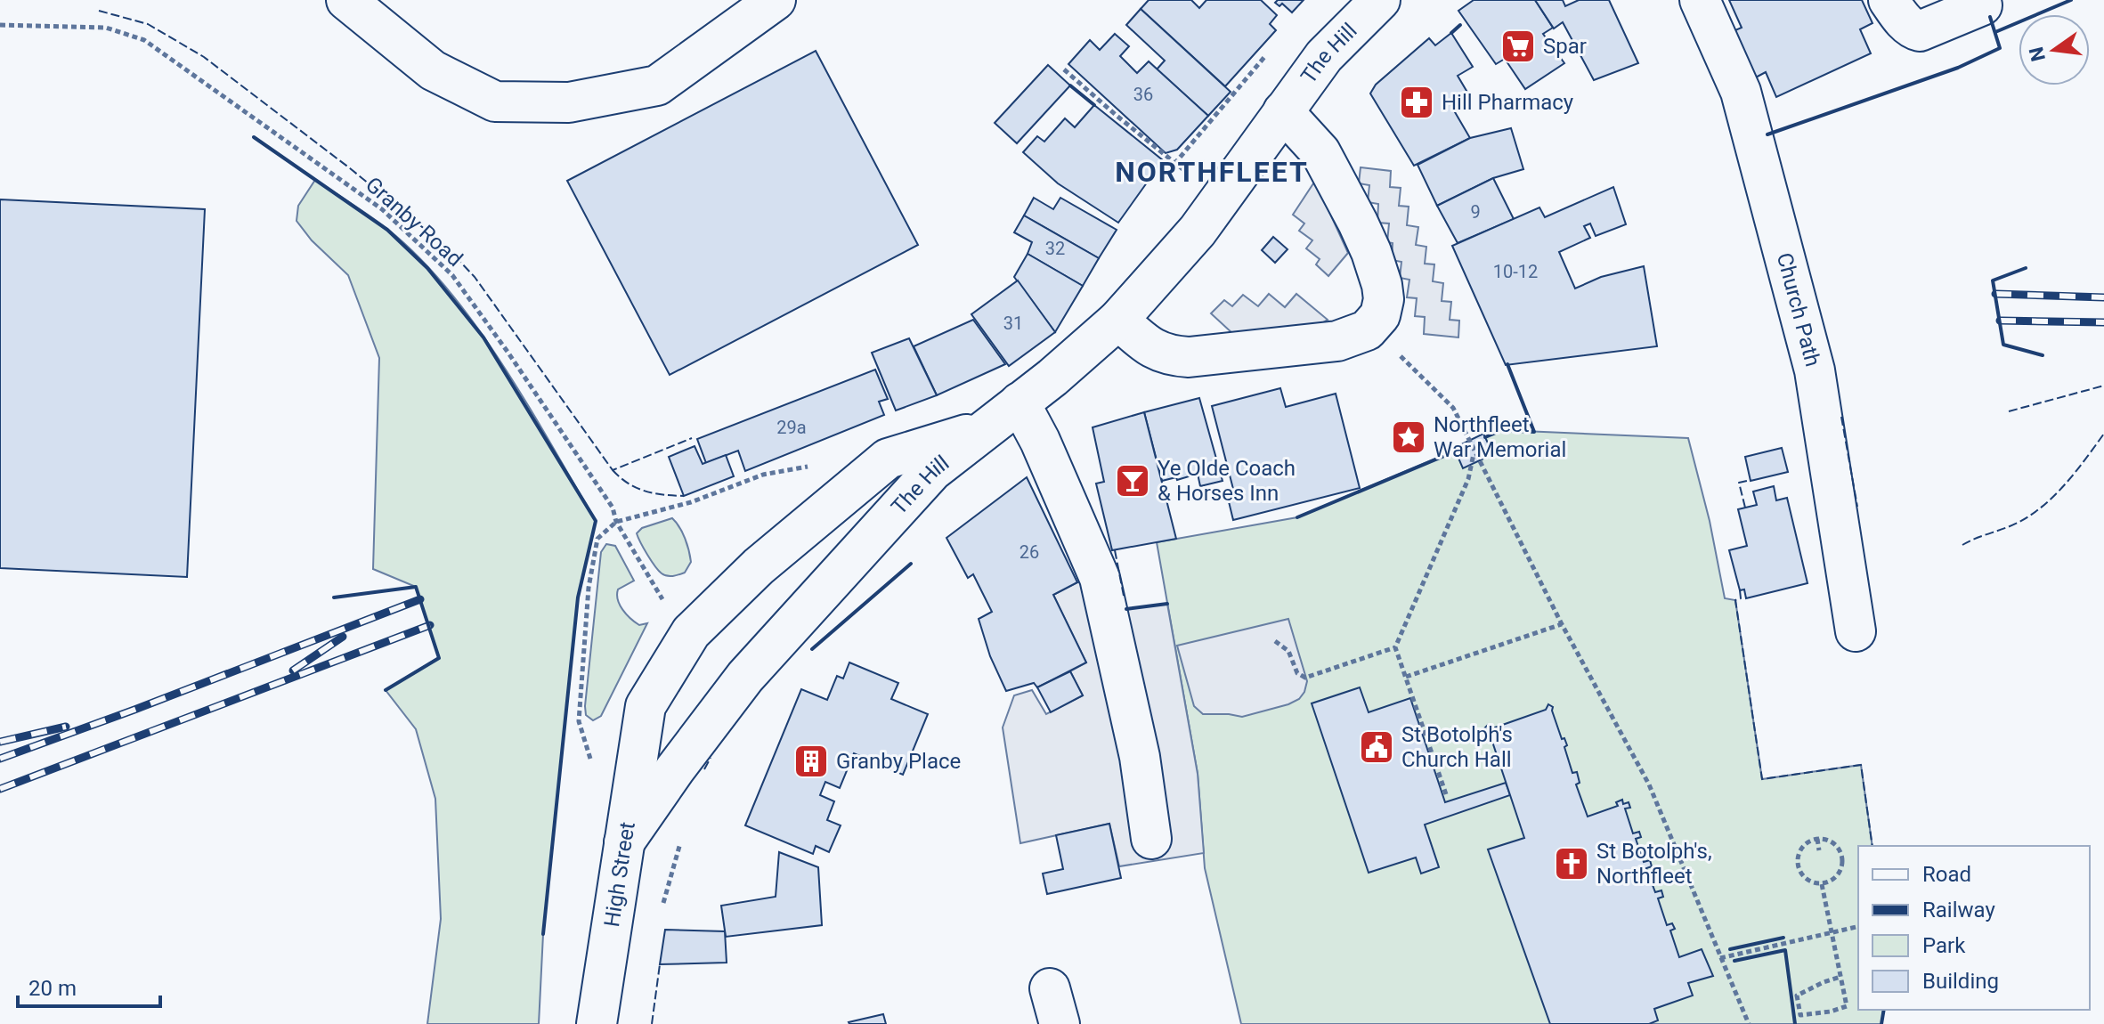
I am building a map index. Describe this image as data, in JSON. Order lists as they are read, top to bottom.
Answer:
{
  "streets": {
    "main road": ["The Hill", "Church Path", "High Street"],
    "path": ["Granby Road"]
  },
  "crossings": [
    ["The Hill", "High Street"]
  ],
  "districts": ["NORTHFLEET"],
  "places": {
    "supermarket": ["Spar"],
    "pharmacy": ["Hill Pharmacy"],
    "place": ["Northfleet War Memorial"],
    "bar": ["Ye Olde Coach & Horses Inn"],
    "public building": ["St Botolph's Church Hall"],
    "building": ["Granby Place"],
    "church": ["St Botolph's, Northfleet"]
  },
  "house_numbers": [
    "36",
    "9",
    "32",
    "10-12",
    "31",
    "29a",
    "26"
  ],
  "legend": [
    "Road",
    "Railway",
    "Park",
    "Building"
  ],
  "scale_bar": "20 m",
  "north": "left"
}
